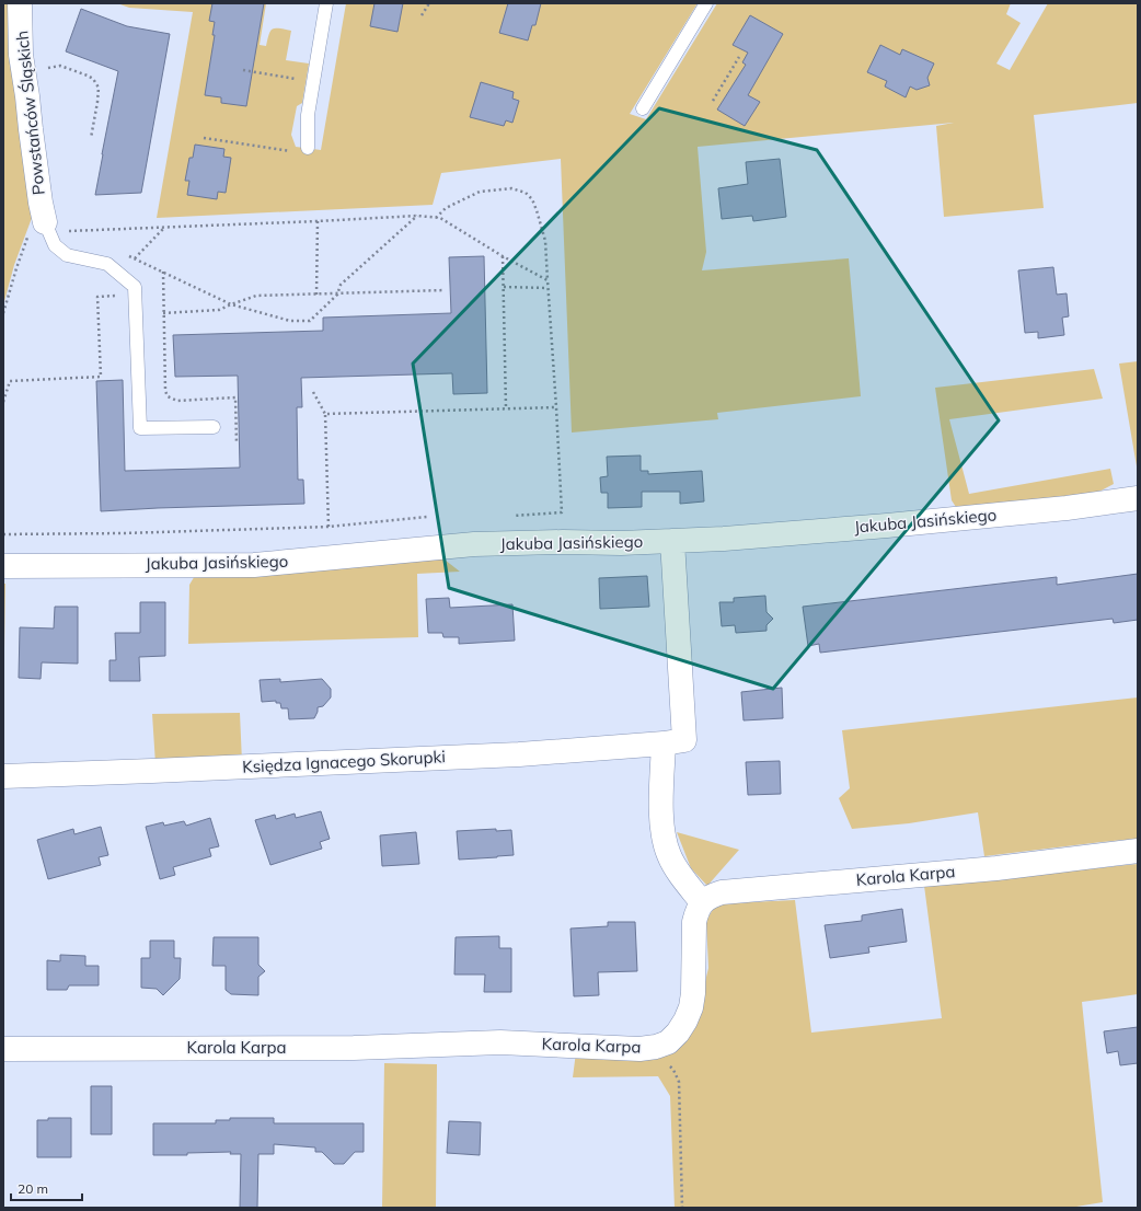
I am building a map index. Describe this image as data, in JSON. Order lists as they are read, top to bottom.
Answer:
{
  "streets": {
    "street": [
      "Powstańców Śląskich",
      "Jakuba Jasińskiego",
      "Księdza Ignacego Skorupki",
      "Karola Karpa"
    ]
  },
  "scale_bar": "20 m"
}
